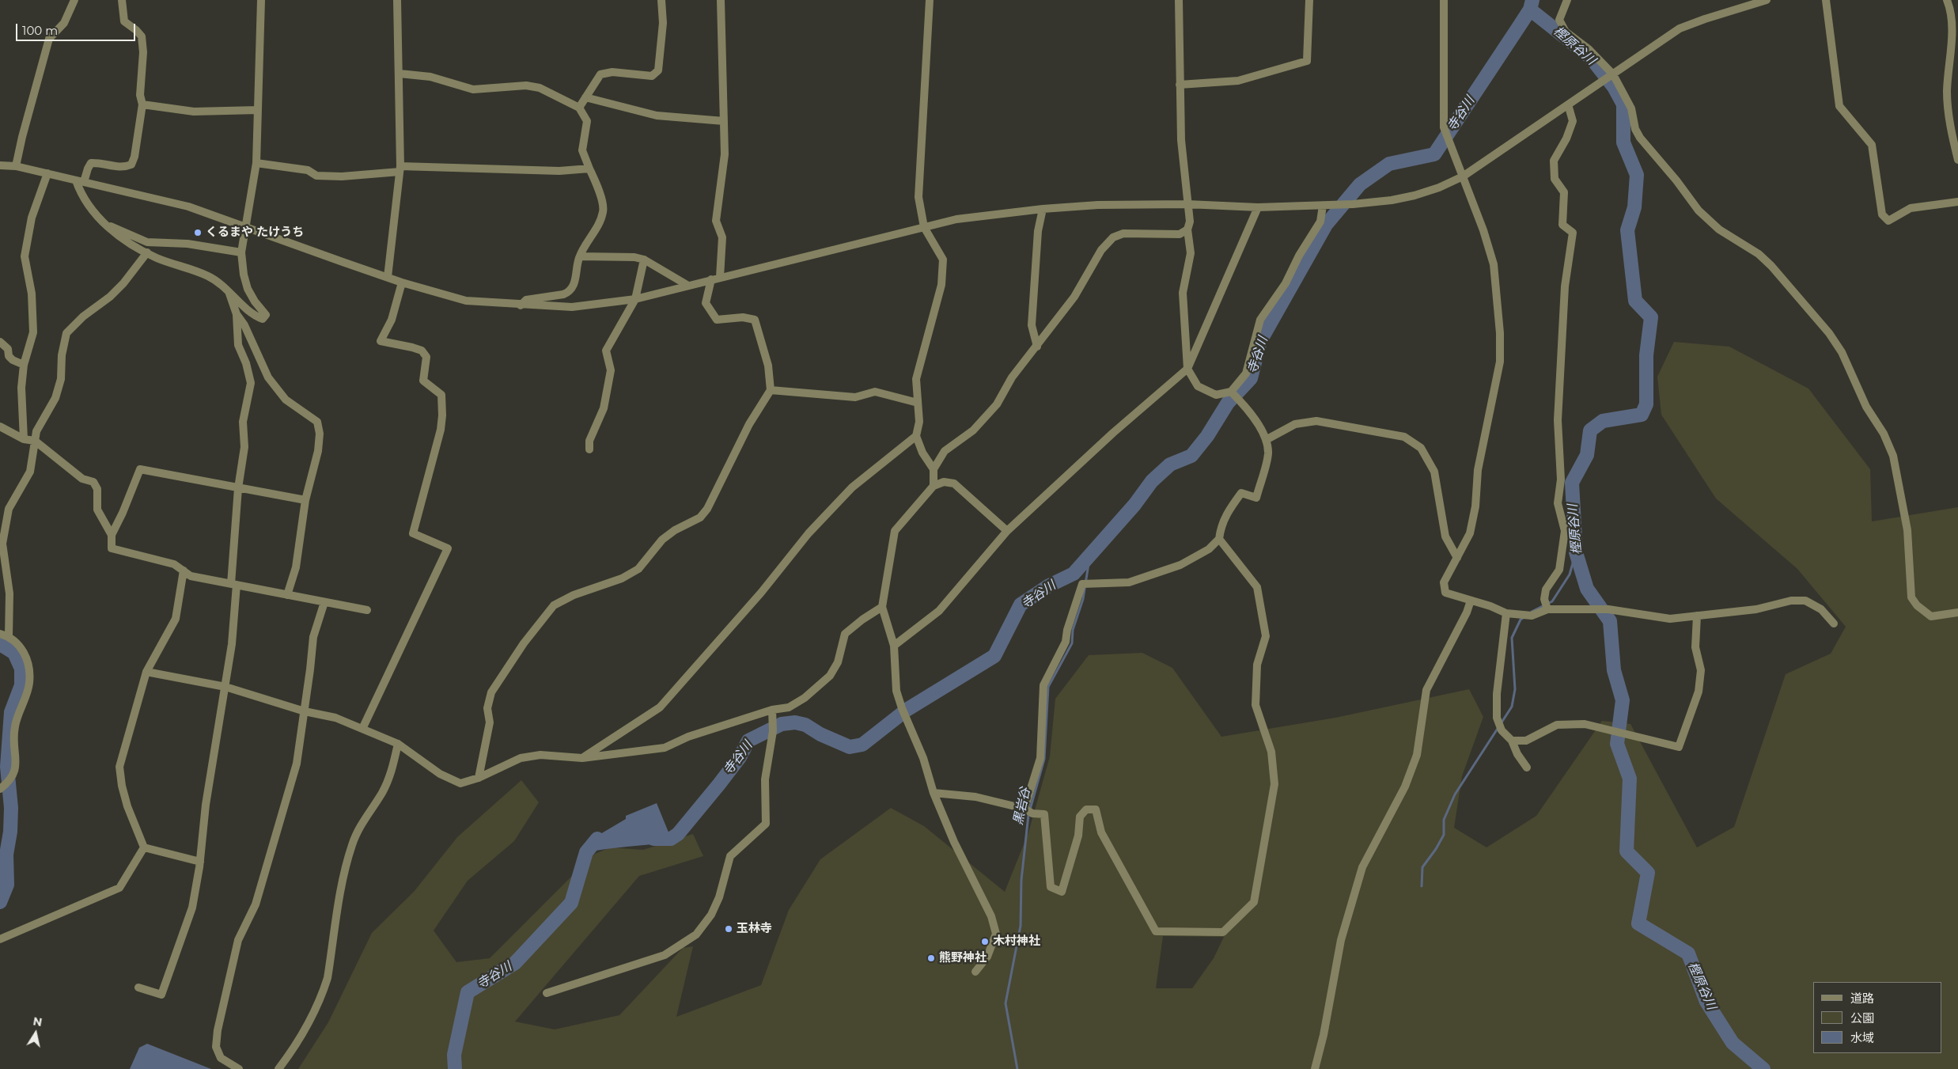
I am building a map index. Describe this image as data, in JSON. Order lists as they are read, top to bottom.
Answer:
{
  "water": ["樫原谷川", "寺谷川", "黒岩谷"],
  "places": [
    "くるまや たけうち",
    "玉林寺",
    "木村神社",
    "熊野神社"
  ],
  "legend": ["道路", "公園", "水域"],
  "scale_bar": "100 m",
  "north": "top"
}
